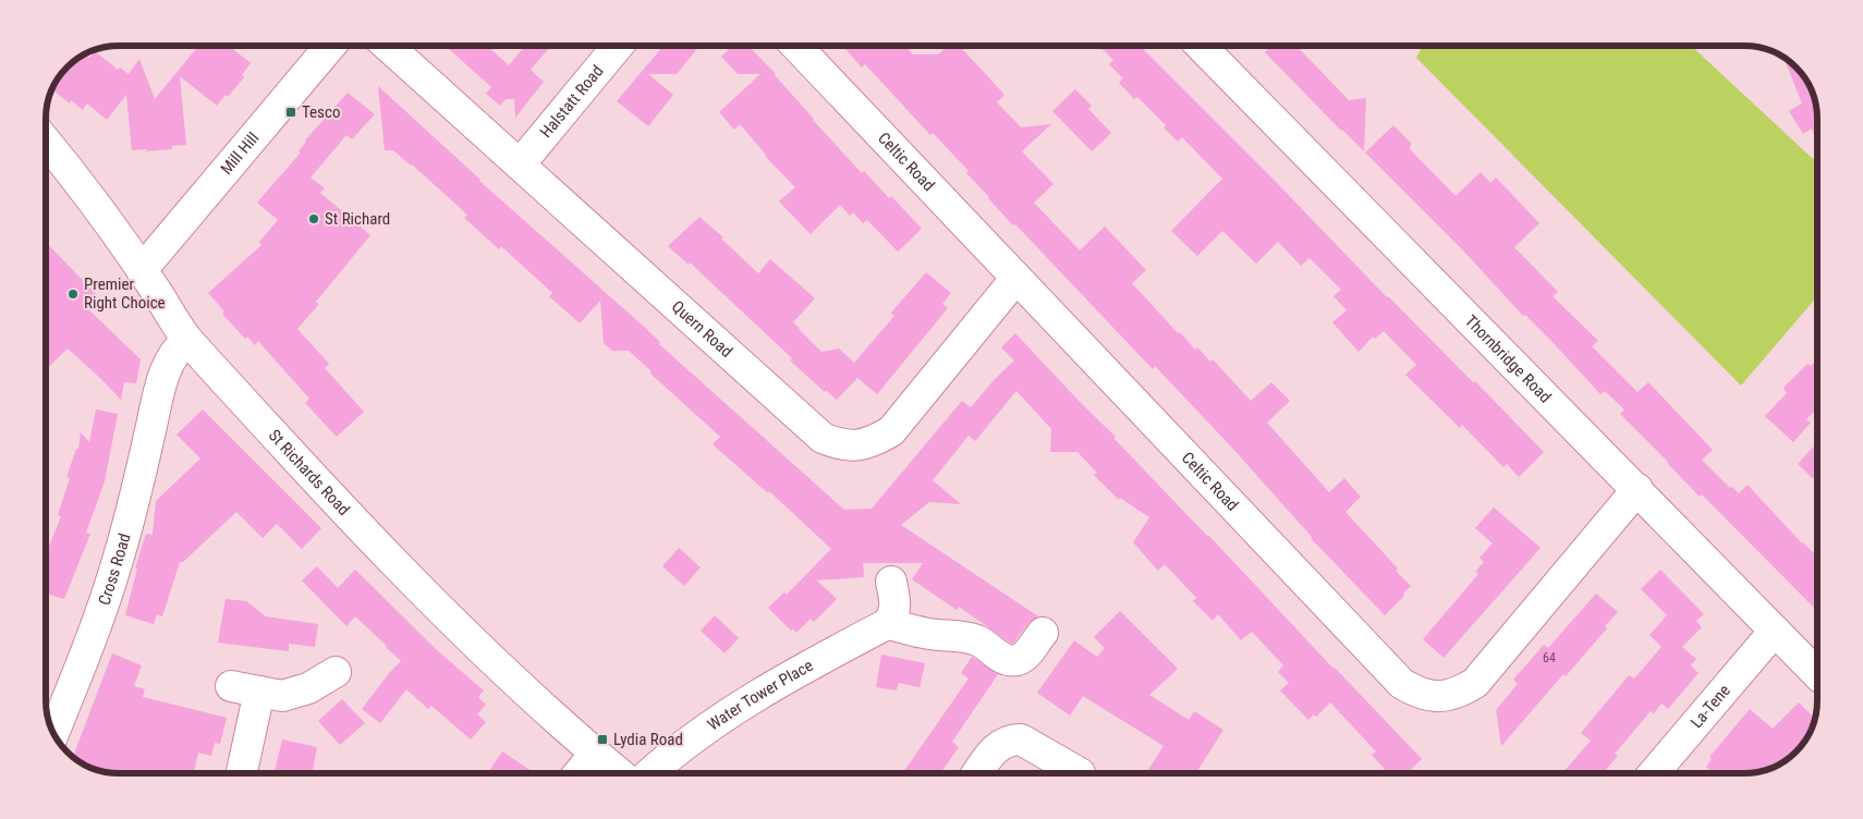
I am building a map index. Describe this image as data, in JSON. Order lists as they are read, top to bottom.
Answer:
{
  "streets": {
    "street": [
      "Halstatt Road",
      "Mill Hill",
      "Celtic Road",
      "Quern Road",
      "Thornbridge Road",
      "St Richards Road",
      "Cross Road",
      "Water Tower Place",
      "La-Tene"
    ]
  },
  "crossings": [
    ["Halstatt Road", "Quern Road"],
    ["Mill Hill", "St Richards Road"],
    ["Celtic Road", "Quern Road"],
    ["Celtic Road", "Thornbridge Road"],
    ["Thornbridge Road", "La-Tene"],
    ["St Richards Road", "Cross Road"]
  ],
  "places": {
    "transit": ["Tesco", "Lydia Road"],
    "other": ["St Richard", "Premier Right Choice"]
  },
  "house_numbers": ["64"]
}
